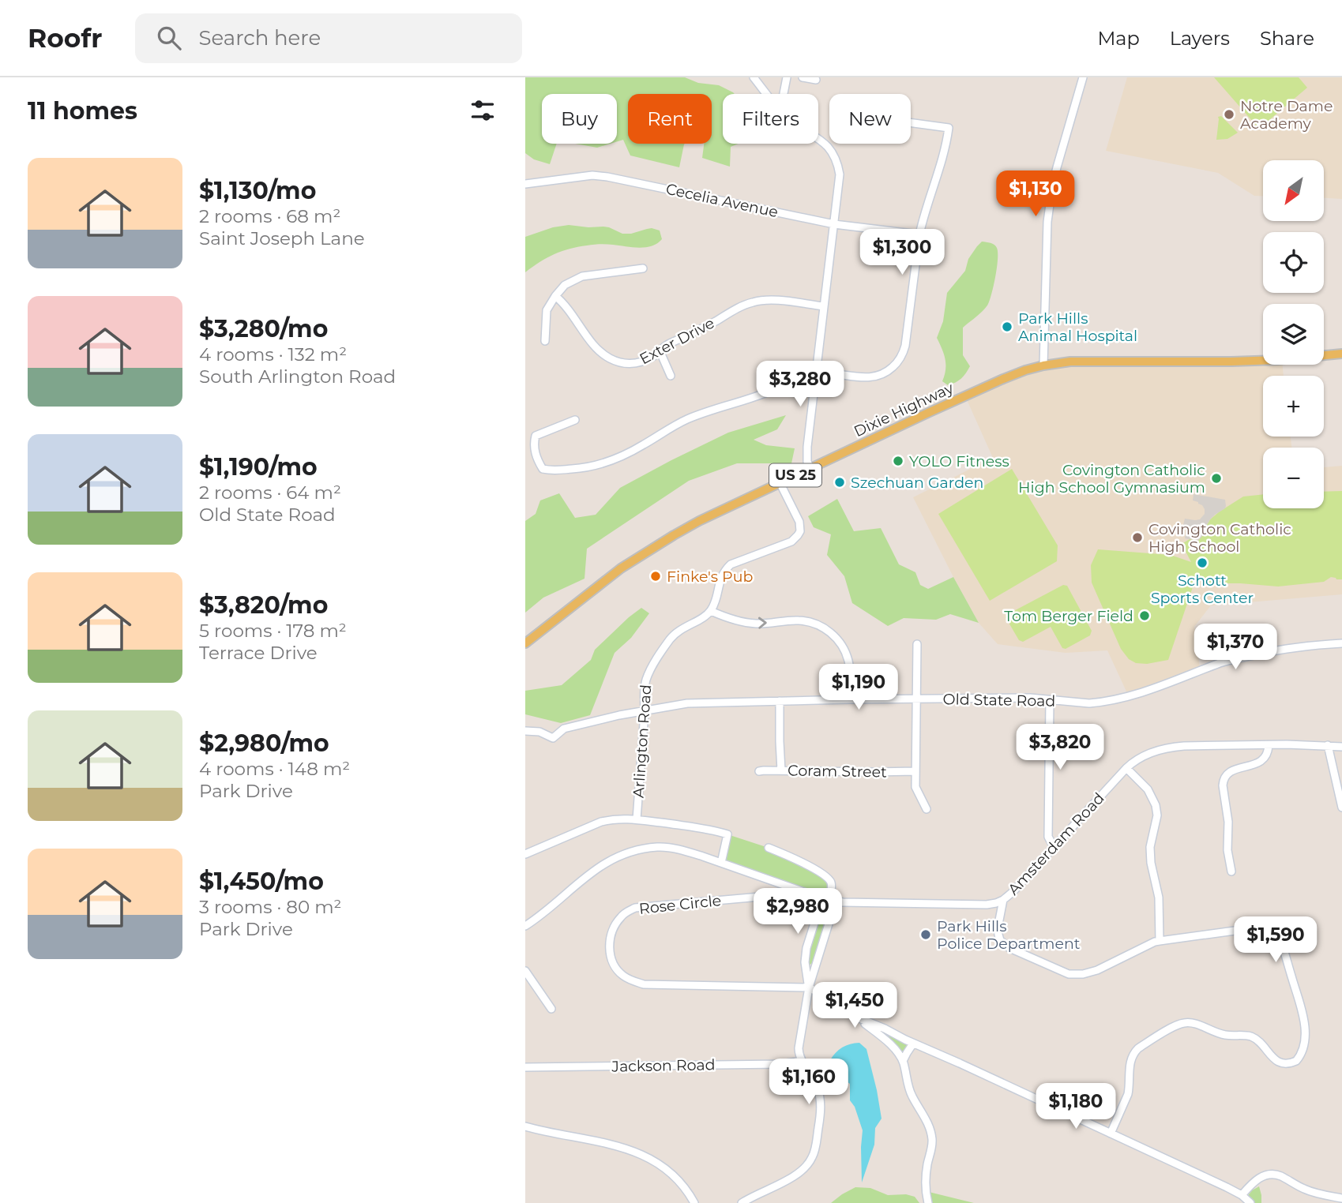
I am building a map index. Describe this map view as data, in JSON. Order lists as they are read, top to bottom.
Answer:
{
  "streets": {
    "main road": ["Dixie Highway", "US 25"],
    "street": [
      "Cecelia Avenue",
      "Exter Drive",
      "Old State Road",
      "Arlington Road",
      "Coram Street",
      "Amsterdam Road",
      "Rose Circle",
      "Jackson Road"
    ]
  },
  "crossings": [
    ["Old State Road", "Arlington Road"],
    ["Amsterdam Road", "Rose Circle"]
  ],
  "places": [
    "Notre Dame Academy",
    "Park Hills Animal Hospital",
    "YOLO Fitness",
    "Covington Catholic High School Gymnasium",
    "Szechuan Garden",
    "Covington Catholic High School",
    "Schott Sports Center",
    "Finke's Pub",
    "Tom Berger Field",
    "Park Hills Police Department"
  ],
  "north": "bottom left",
  "page": {
    "header": "Roofr",
    "search": "Search here",
    "nav": ["Map", "Layers", "Share"],
    "heading": "11 homes",
    "chip": [
      "Buy",
      "Rent",
      "Filters",
      "New"
    ],
    "list": [
      {
        "name": "$1,130/mo",
        "note": "2 rooms · 68 m² · Saint Joseph Lane"
      },
      {
        "name": "$3,280/mo",
        "note": "4 rooms · 132 m² · South Arlington Road"
      },
      {
        "name": "$1,190/mo",
        "note": "2 rooms · 64 m² · Old State Road"
      },
      {
        "name": "$3,820/mo",
        "note": "5 rooms · 178 m² · Terrace Drive"
      },
      {
        "name": "$2,980/mo",
        "note": "4 rooms · 148 m² · Park Drive"
      },
      {
        "name": "$1,450/mo",
        "note": "3 rooms · 80 m² · Park Drive"
      }
    ],
    "map_buttons": ["+", "−"],
    "price": [
      "$1,130",
      "$1,300",
      "$3,280",
      "$1,370",
      "$1,190",
      "$3,820",
      "$2,980",
      "$1,590",
      "$1,450",
      "$1,160",
      "$1,180"
    ]
  }
}
